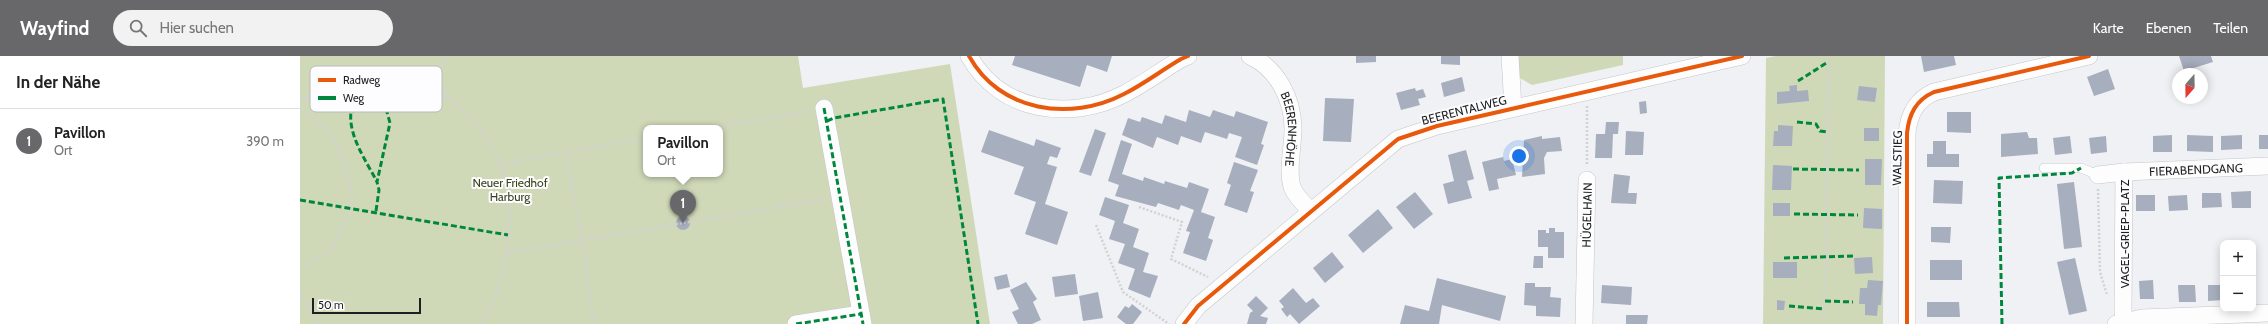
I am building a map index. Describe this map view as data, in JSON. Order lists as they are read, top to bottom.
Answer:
{
  "streets": {
    "street": [
      "BEERENTALWEG",
      "BEERENHÖHE",
      "WALSTIEG",
      "FIERABENDGANG",
      "HÜGELHAIN",
      "VAGEL-GRIEP-PLATZ"
    ]
  },
  "crossings": [
    ["BEERENTALWEG", "BEERENHÖHE"],
    ["FIERABENDGANG", "VAGEL-GRIEP-PLATZ"]
  ],
  "parks": ["Neuer Friedhof Harburg"],
  "legend": ["Radweg", "Weg"],
  "scale_bar": "50 m",
  "north": "bottom",
  "page": {
    "header": "Wayfind",
    "search": "Hier suchen",
    "nav": ["Karte", "Ebenen", "Teilen"],
    "heading": "In der Nähe",
    "list": [
      {
        "mark": "1",
        "name": "Pavillon",
        "note": "Ort",
        "value": "390 m"
      }
    ],
    "popup": ["Pavillon", "Ort"],
    "pins": "1",
    "map_buttons": ["+", "−"],
    "scale": "50 m"
  }
}
